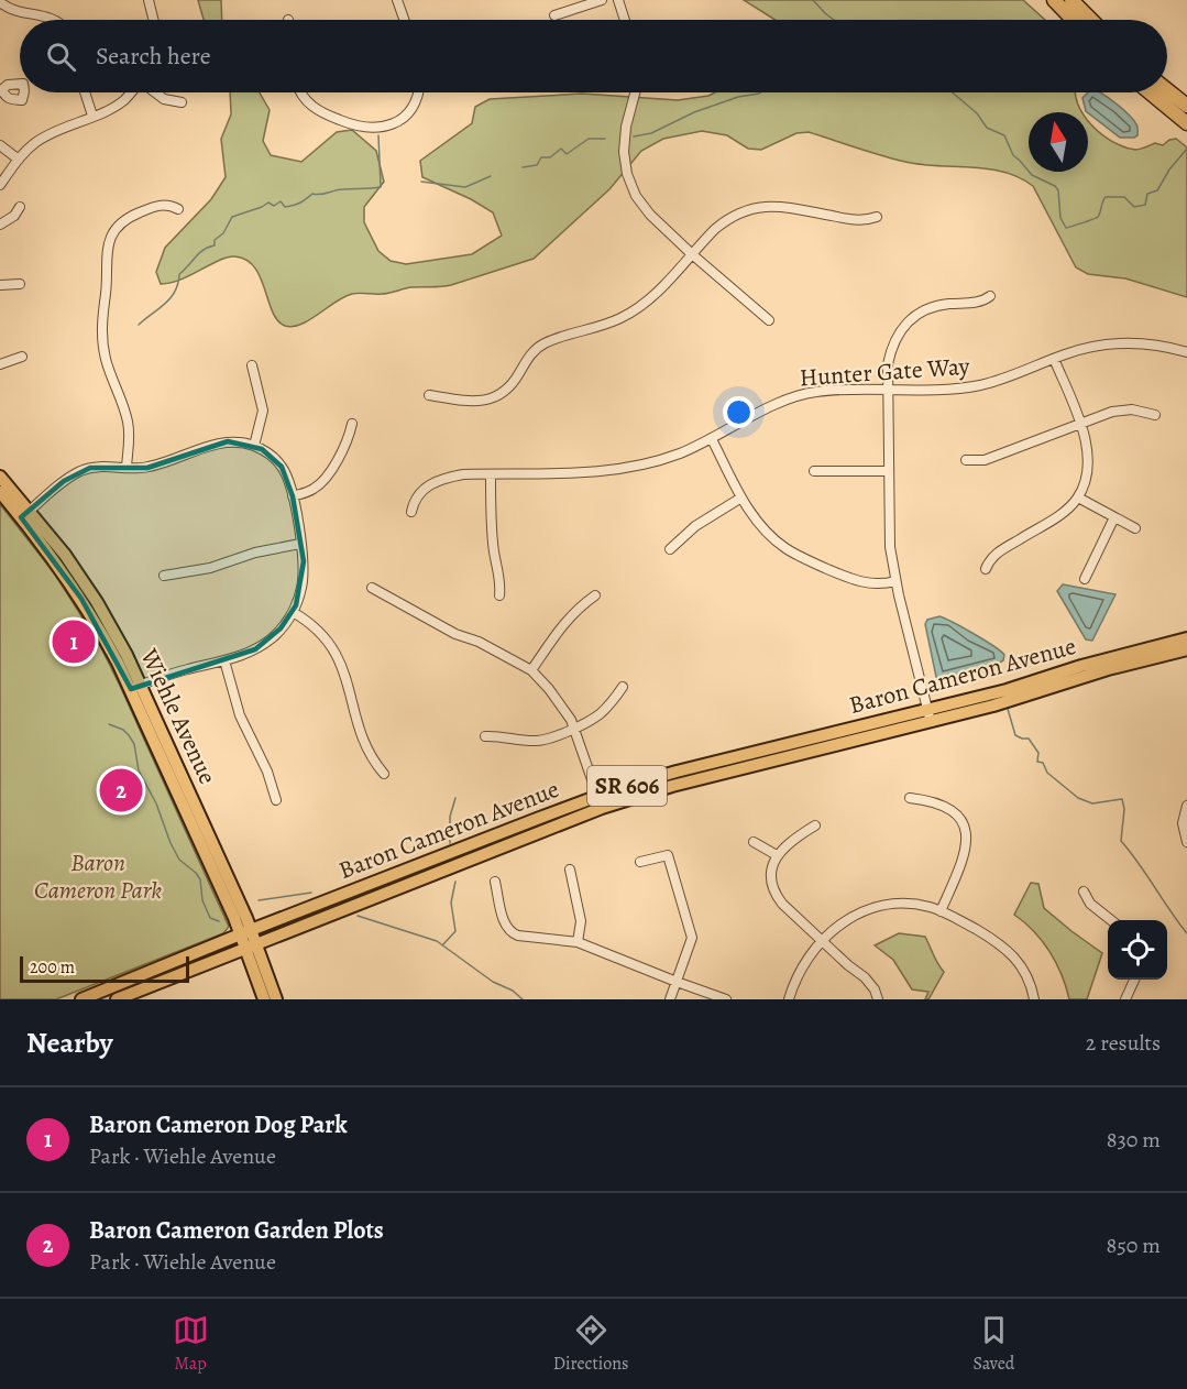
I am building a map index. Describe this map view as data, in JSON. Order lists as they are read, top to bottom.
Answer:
{
  "streets": {
    "main road": ["Baron Cameron Avenue", "Wiehle Avenue", "SR 606"],
    "street": ["Hunter Gate Way"]
  },
  "crossings": [
    ["Baron Cameron Avenue", "Wiehle Avenue"]
  ],
  "parks": ["Baron Cameron Park"],
  "scale_bar": "200 m",
  "north": "top",
  "page": {
    "search": "Search here",
    "pins": ["1", "2"],
    "scale": "200 m",
    "heading": ["Nearby", "2 results"],
    "list": [
      {
        "mark": "1",
        "name": "Baron Cameron Dog Park",
        "note": "Park · Wiehle Avenue",
        "value": "830 m"
      },
      {
        "mark": "2",
        "name": "Baron Cameron Garden Plots",
        "note": "Park · Wiehle Avenue",
        "value": "850 m"
      }
    ],
    "nav": ["Map", "Directions", "Saved"]
  }
}
